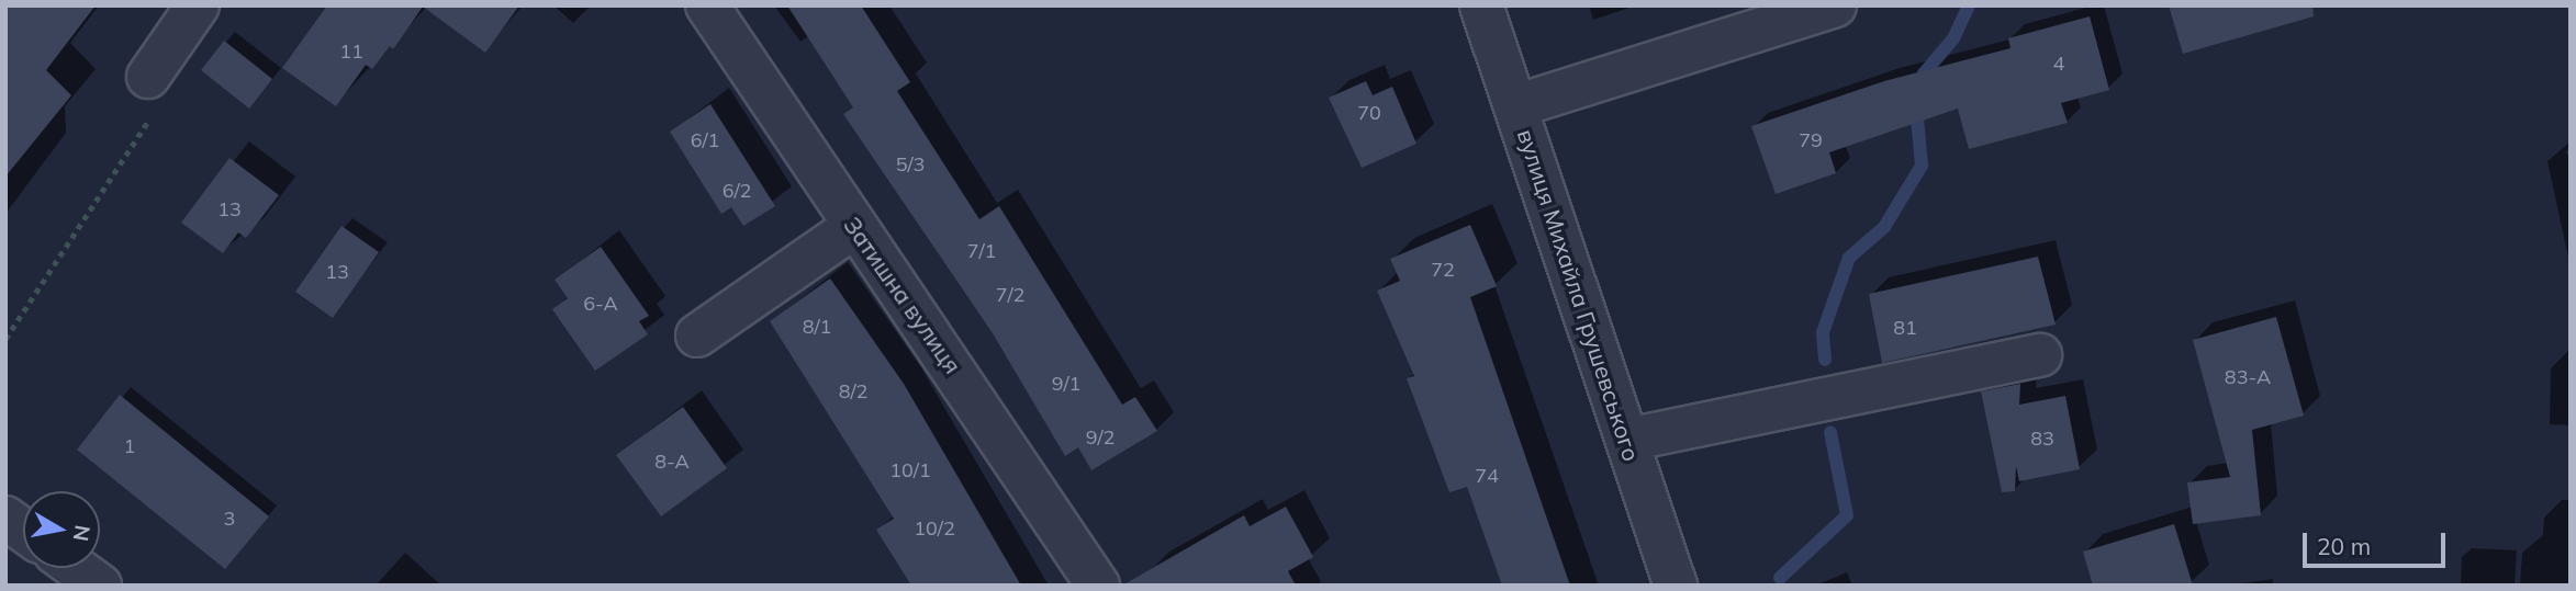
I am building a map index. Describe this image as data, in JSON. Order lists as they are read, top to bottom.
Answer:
{
  "streets": {
    "street": ["Затишна вулиця", "вулиця Михайла Грушевського"]
  },
  "house_numbers": [
    "11",
    "4",
    "70",
    "6/1",
    "79",
    "5/3",
    "6/2",
    "13",
    "7/1",
    "72",
    "13",
    "7/2",
    "6-А",
    "8/1",
    "81",
    "83-А",
    "9/1",
    "8/2",
    "9/2",
    "83",
    "1",
    "8-А",
    "10/1",
    "74",
    "3",
    "10/2"
  ],
  "scale_bar": "20 m",
  "north": "right"
}
